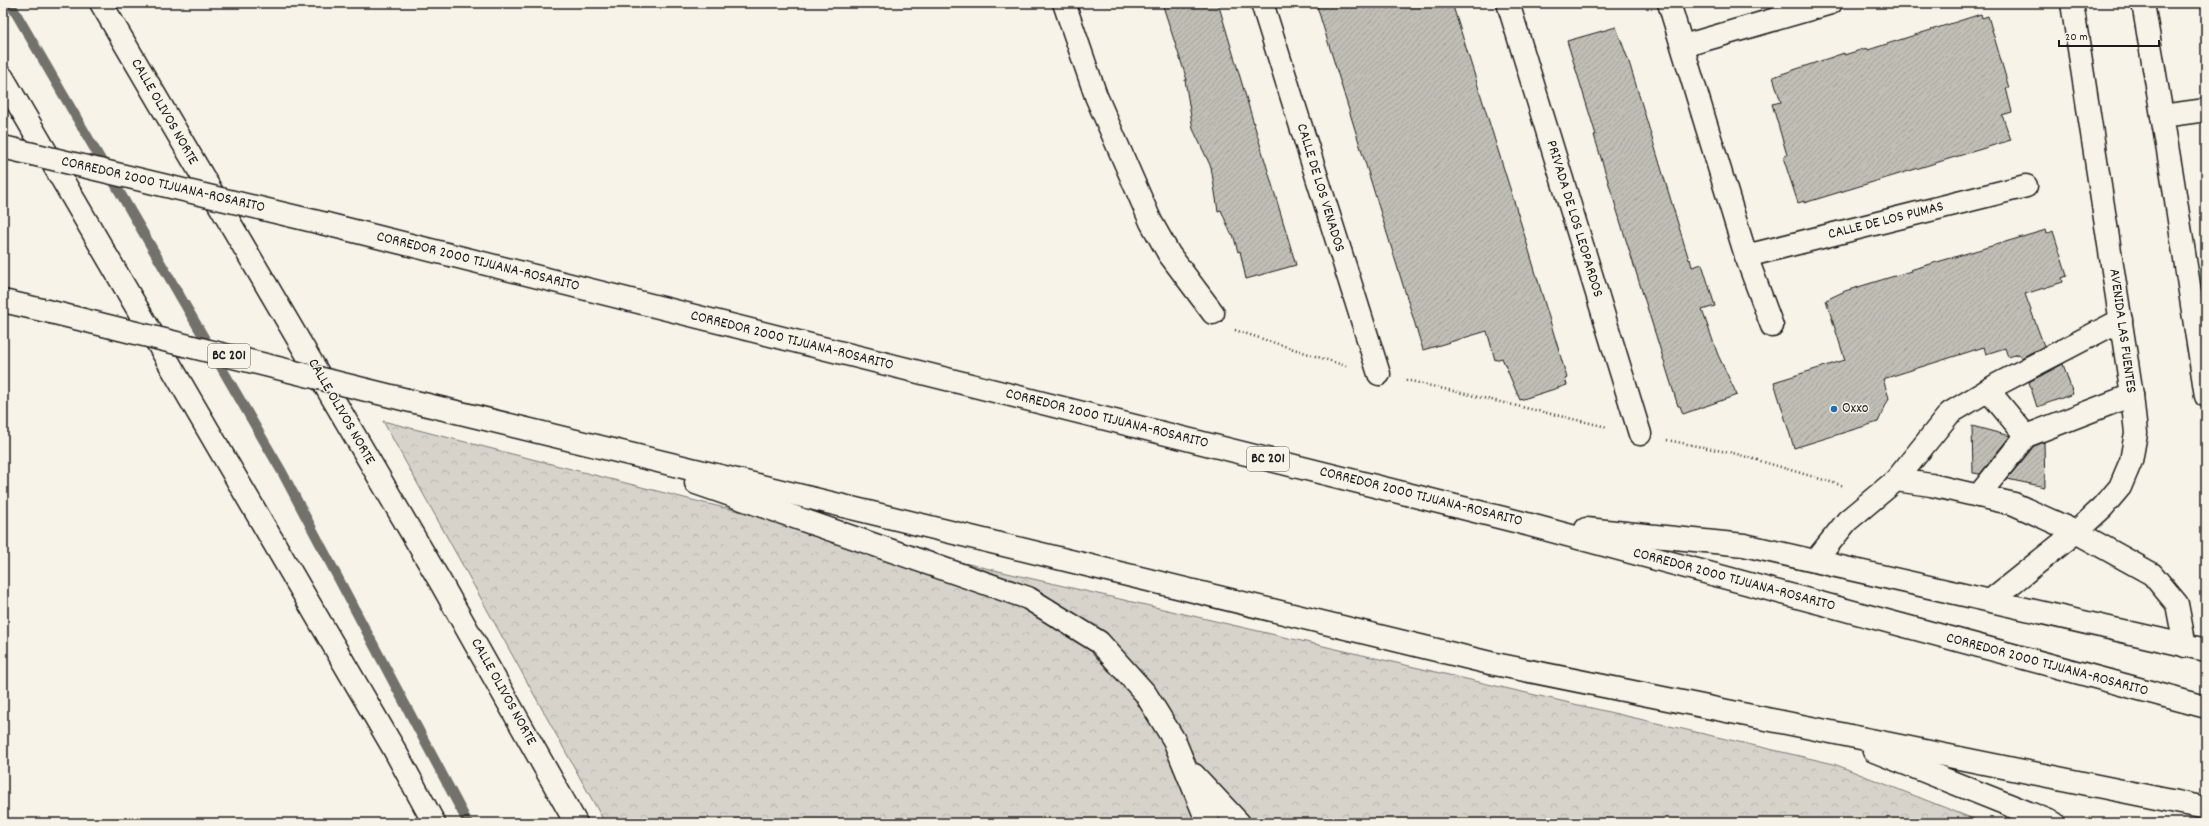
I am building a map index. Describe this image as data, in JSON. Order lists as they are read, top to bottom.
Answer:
{
  "streets": {
    "main road": [
      "CALLE OLIVOS NORTE",
      "CORREDOR 2000 TIJUANA-ROSARITO",
      "CALLE DE LOS VENADOS",
      "PRIVADA DE LOS LEOPARDOS",
      "CALLE DE LOS PUMAS",
      "AVENIDA LAS FUENTES",
      "BC 201"
    ]
  },
  "places": ["Oxxo"],
  "scale_bar": "20 m"
}
